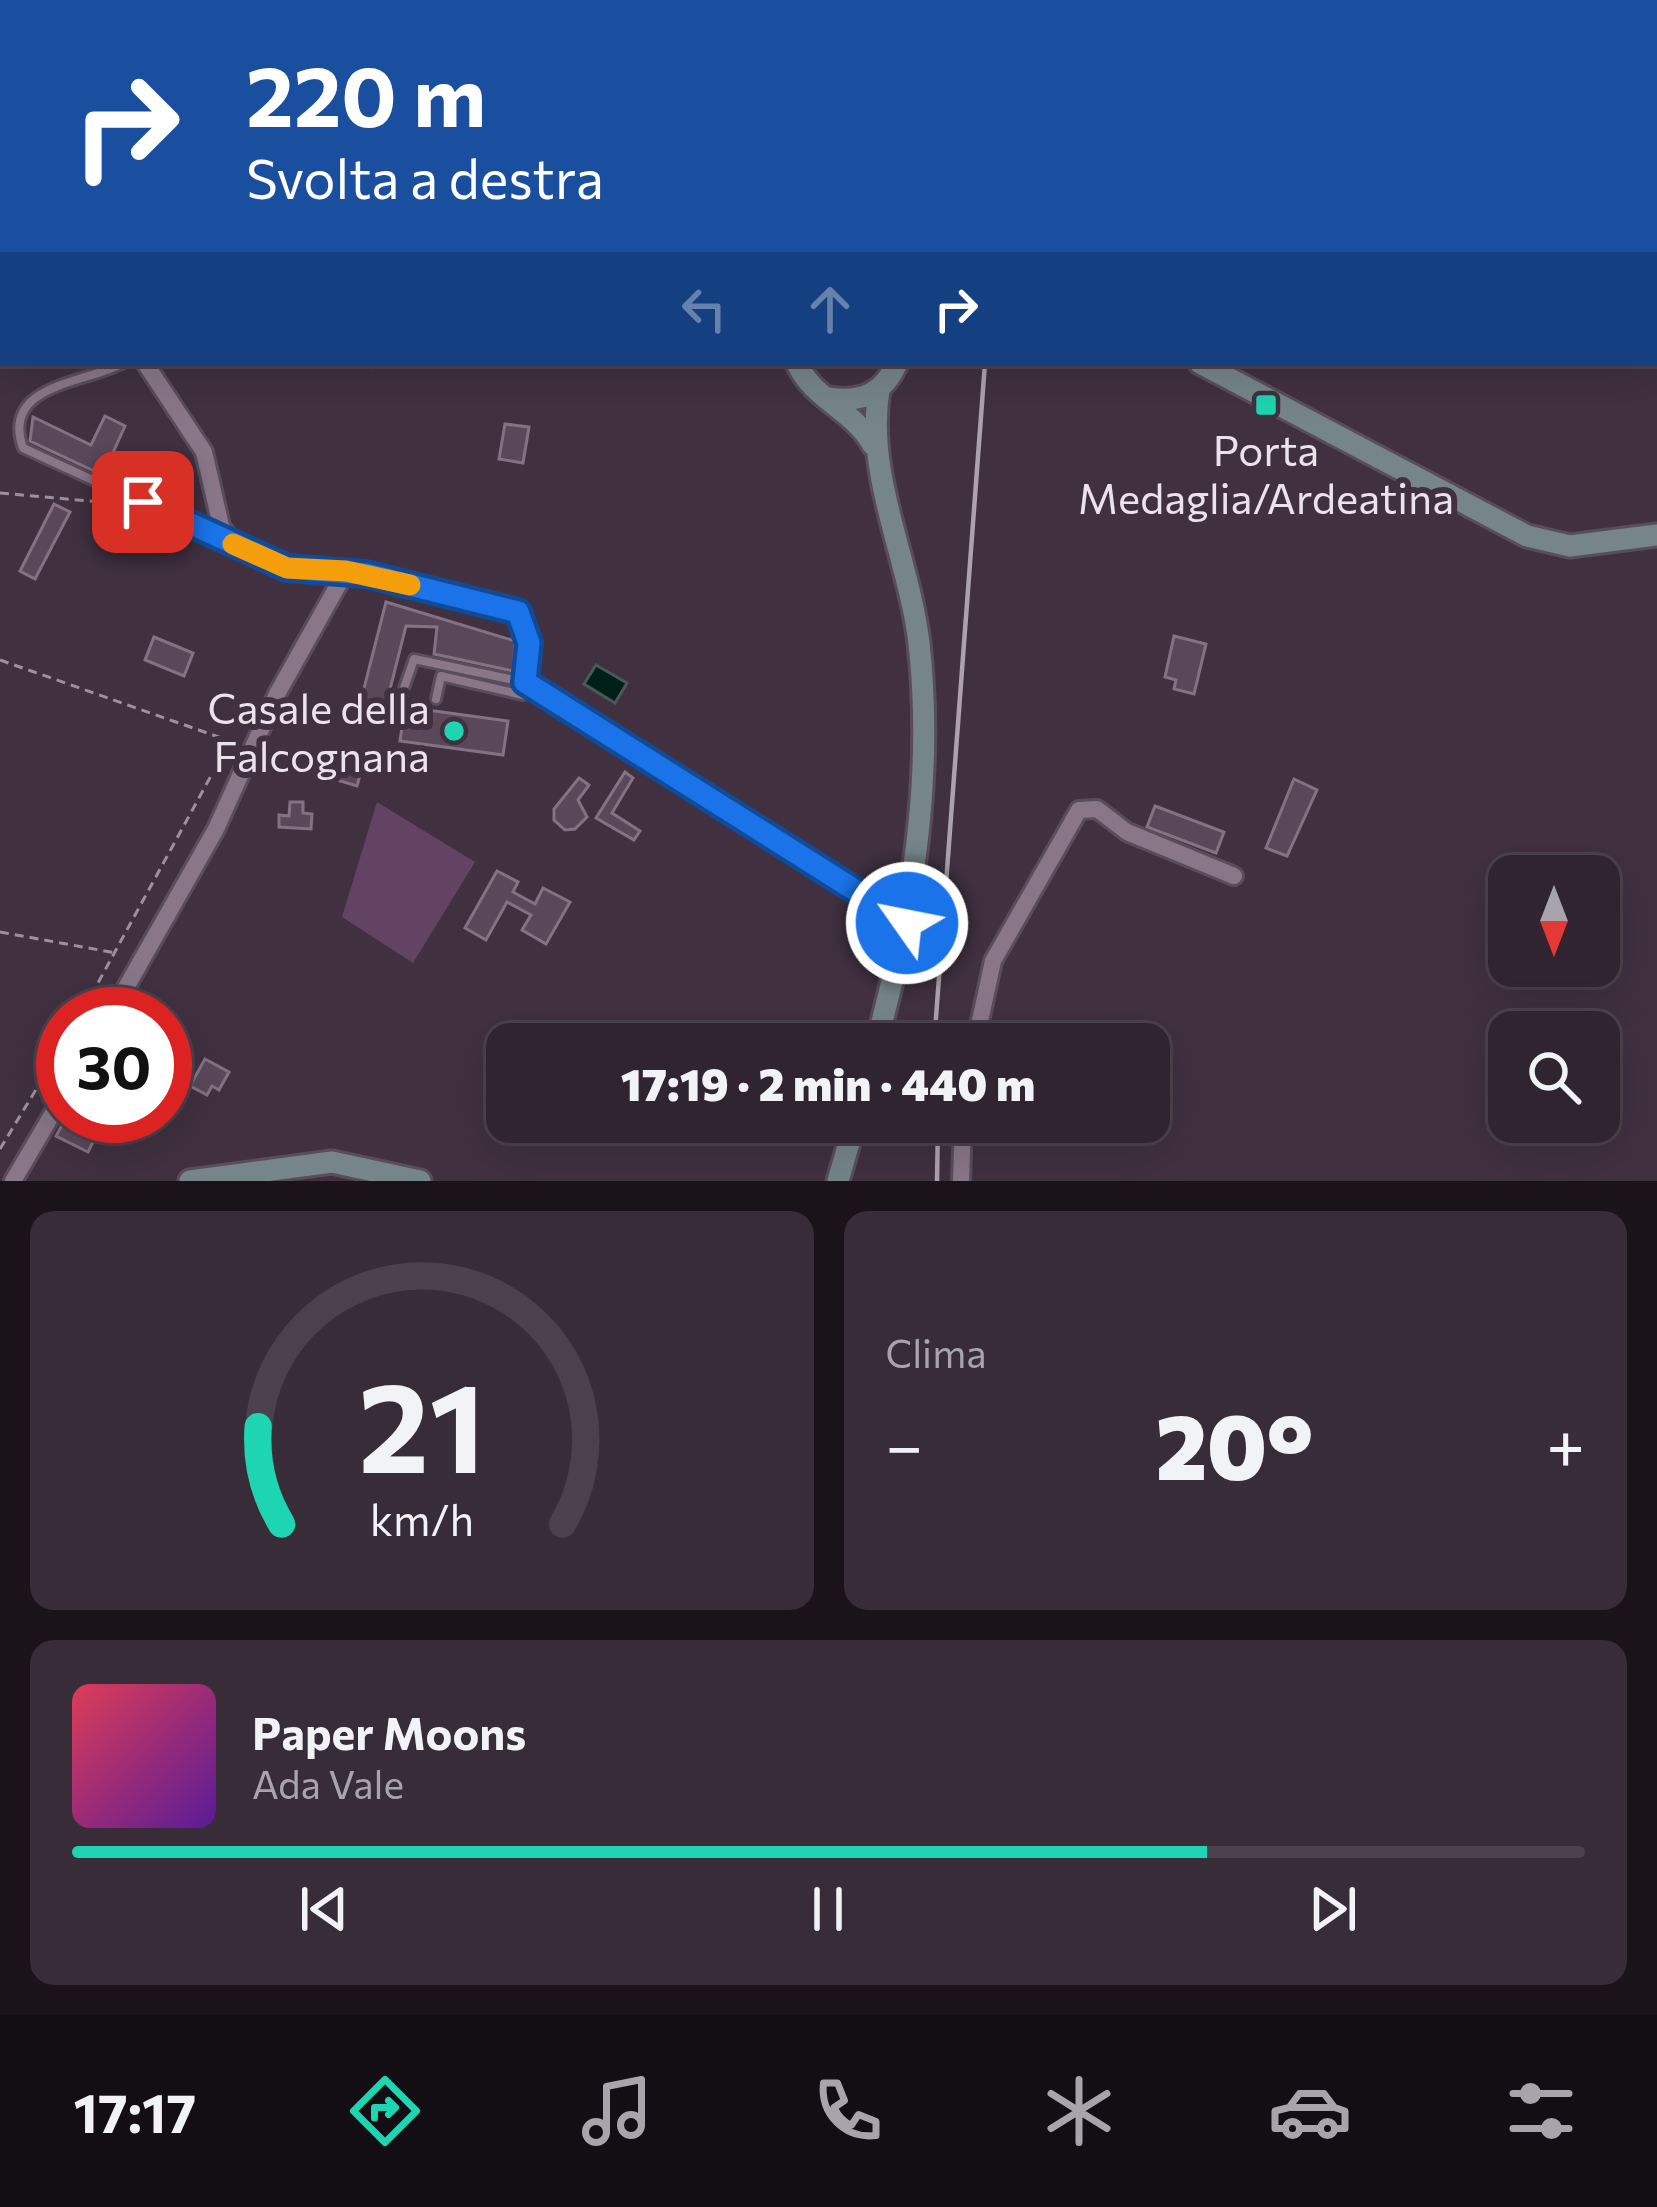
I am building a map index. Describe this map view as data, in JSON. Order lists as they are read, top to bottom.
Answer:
{
  "places": {
    "transit": ["Porta Medaglia/Ardeatina"],
    "other": ["Casale della Falcognana"]
  },
  "north": "bottom",
  "page": {
    "turn": ["220 m", "Svolta a destra"],
    "limit": "30",
    "trip": "17:19 · 2 min · 440 m",
    "tile": "Clima",
    "heat": ["−", "20°", "+"],
    "song": ["Paper Moons", "Ada Vale"],
    "tabs": "17:17",
    "gauge": ["21", "km/h"]
  }
}
